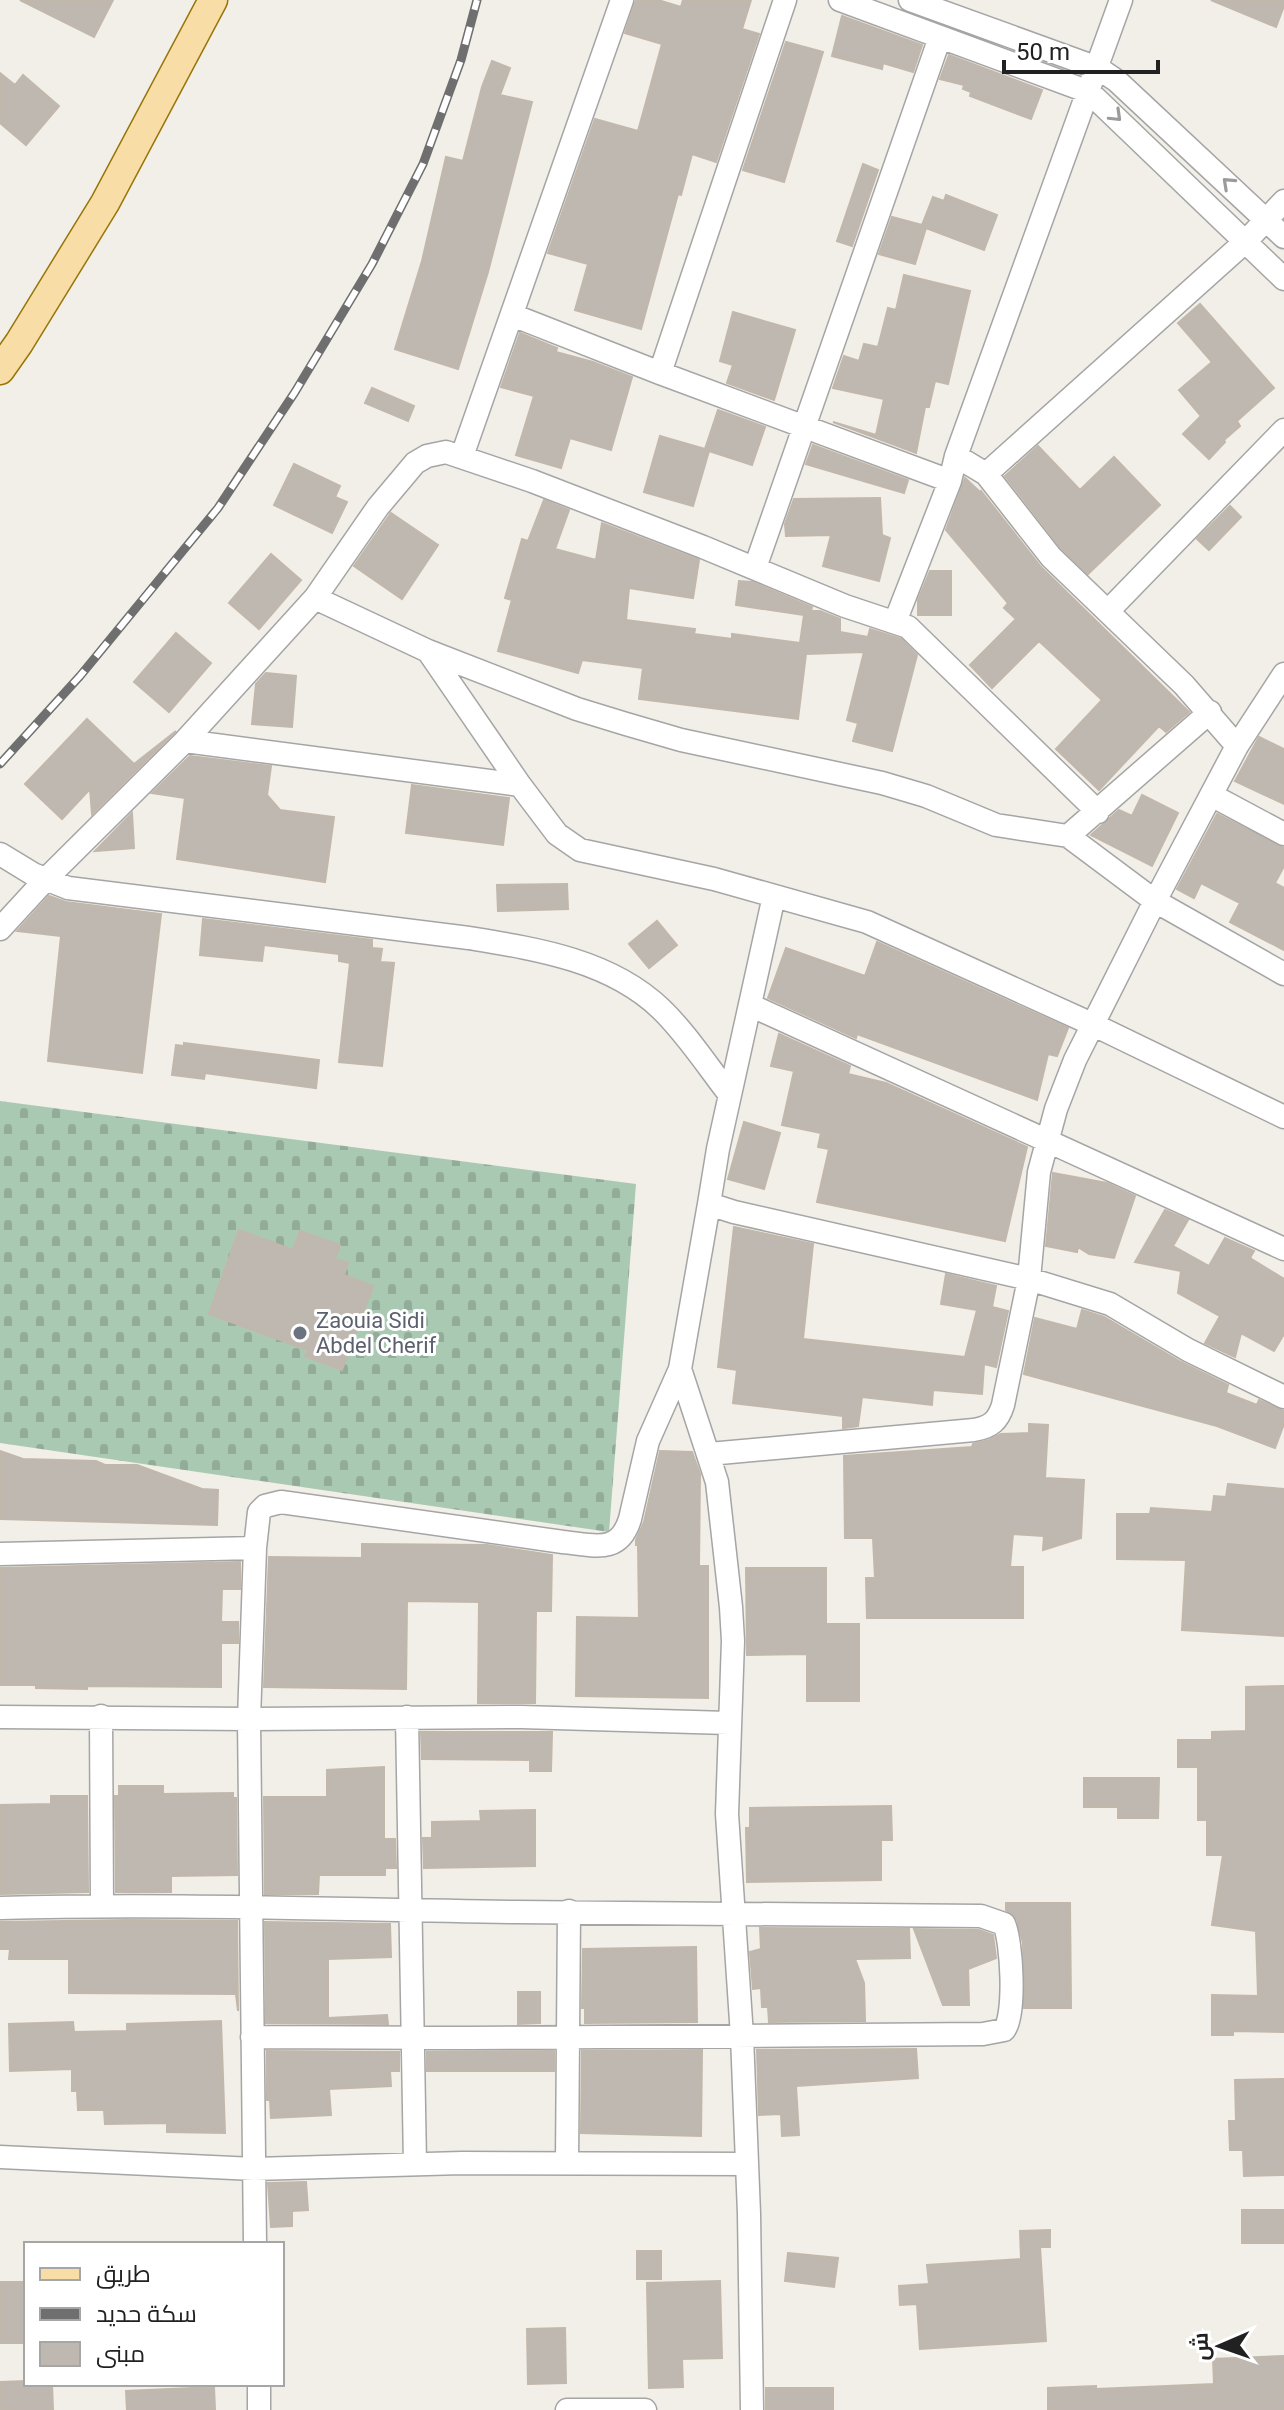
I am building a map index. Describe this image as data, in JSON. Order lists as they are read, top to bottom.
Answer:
{
  "places": ["Zaouia Sidi Abdel Cherif"],
  "legend": ["طريق", "سكة حديد", "مبنى"],
  "scale_bar": "50 m",
  "north": "left"
}
